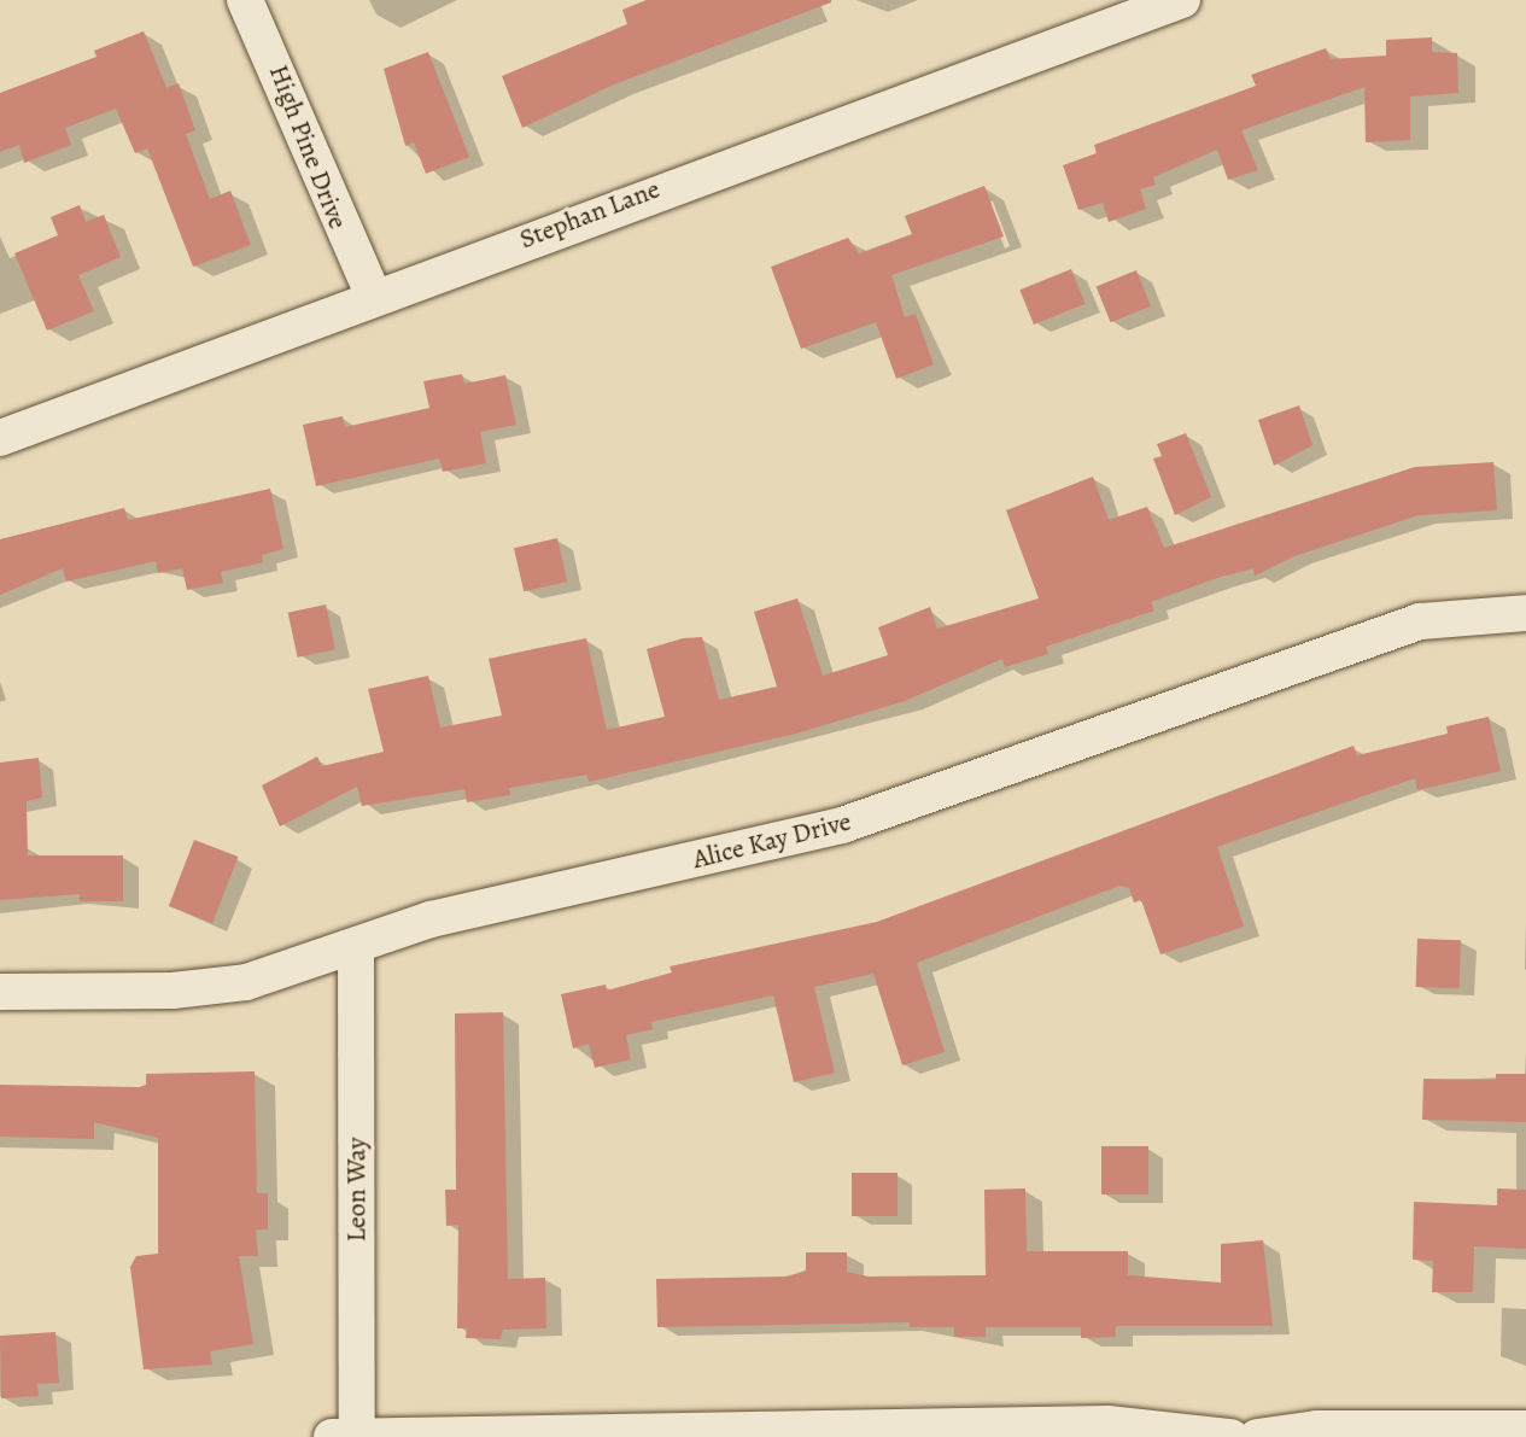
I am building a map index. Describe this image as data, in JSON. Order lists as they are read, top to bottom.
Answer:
{
  "streets": {
    "street": [
      "High Pine Drive",
      "Stephan Lane",
      "Alice Kay Drive",
      "Leon Way"
    ]
  },
  "crossings": [
    ["High Pine Drive", "Stephan Lane"],
    ["Alice Kay Drive", "Leon Way"]
  ]
}
